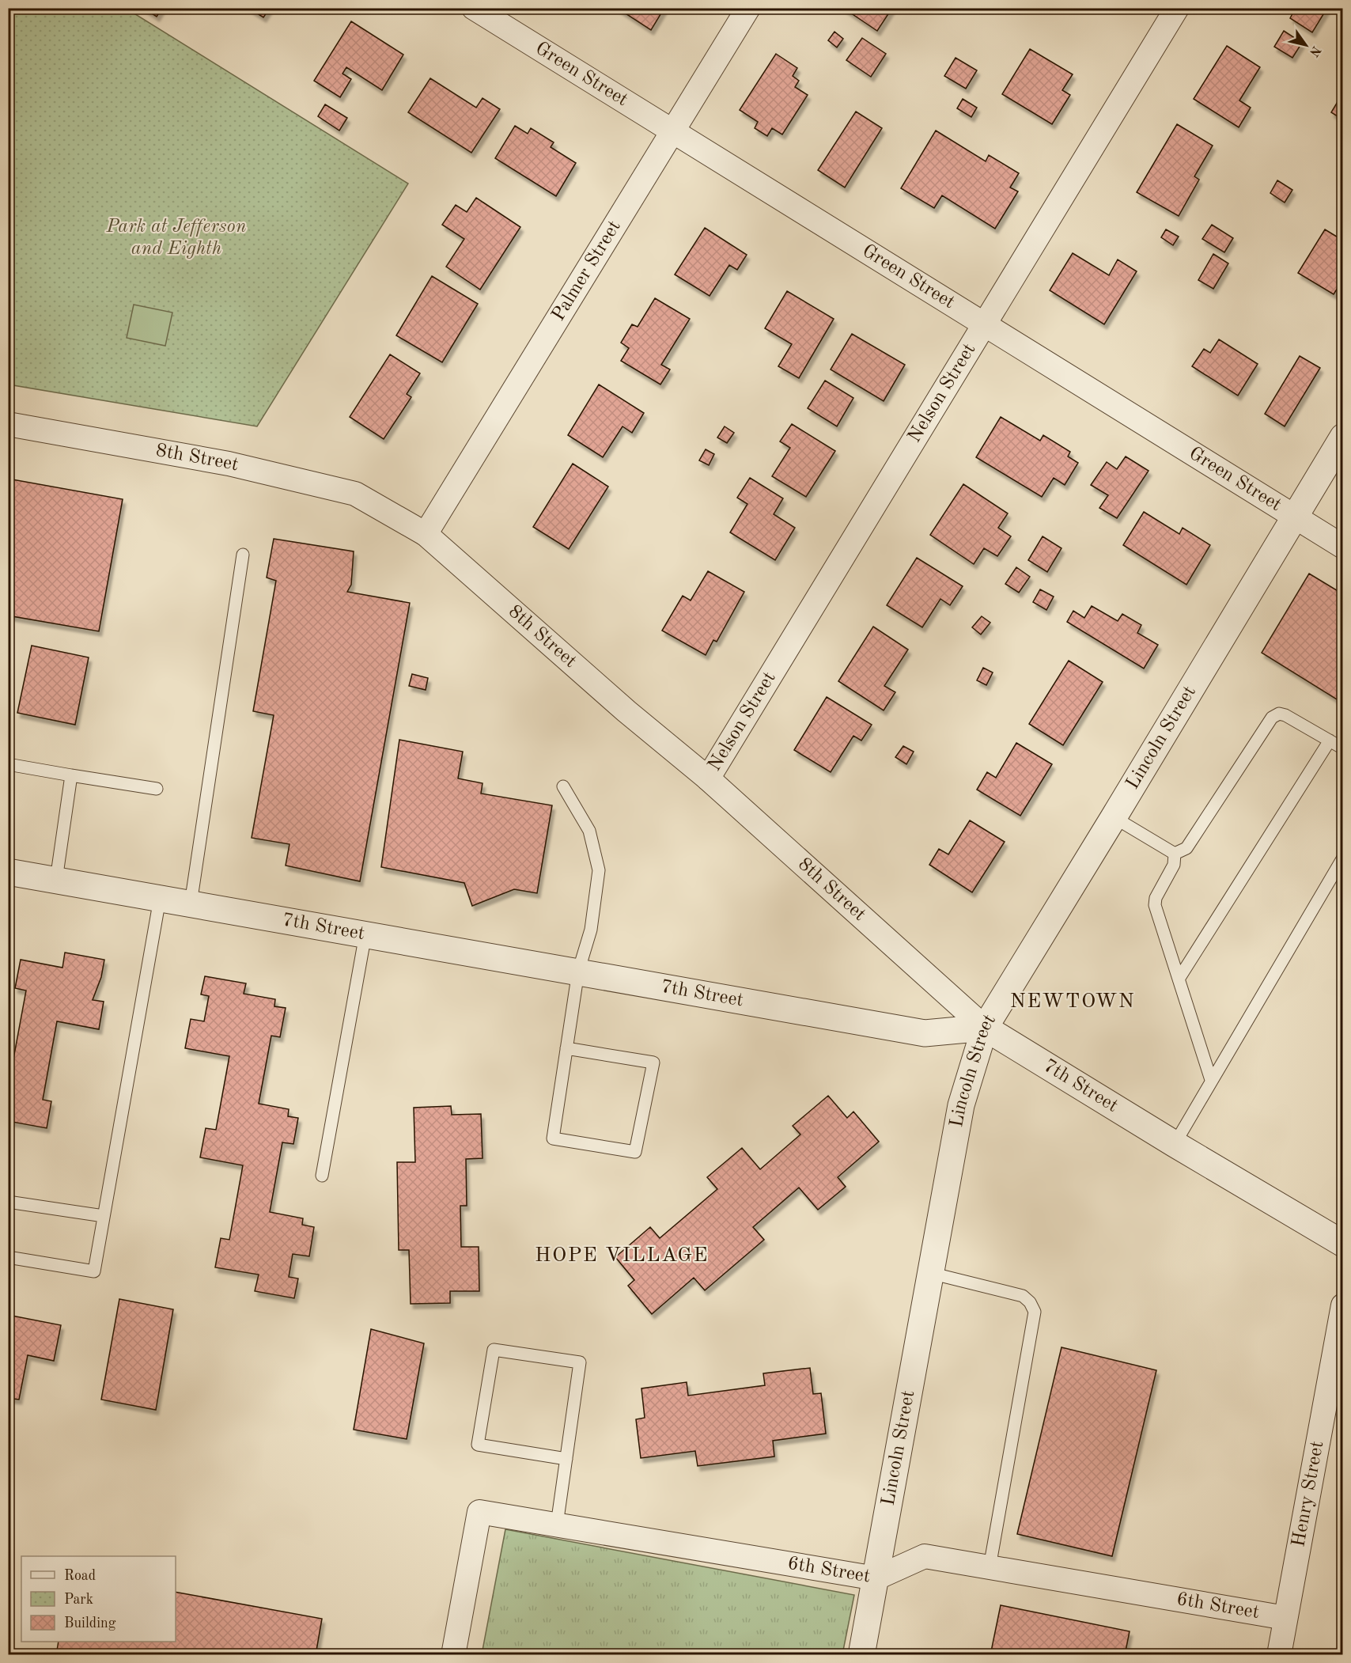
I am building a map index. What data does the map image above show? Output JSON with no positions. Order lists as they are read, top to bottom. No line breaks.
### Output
{"streets":{"street":["Green Street","Palmer Street","Nelson Street","8th Street","Lincoln Street","7th Street","Henry Street","6th Street"]},"crossings":[["Green Street","Palmer Street"],["Green Street","Nelson Street"],["Green Street","Lincoln Street"],["Palmer Street","8th Street"],["Nelson Street","8th Street"],["8th Street","Lincoln Street"],["8th Street","7th Street"],["Lincoln Street","7th Street"],["Lincoln Street","6th Street"],["Henry Street","6th Street"]],"districts":["NEWTOWN","HOPE VILLAGE"],"parks":["Park at Jefferson and Eighth"],"legend":["Road","Park","Building"],"north":"bottom right"}
